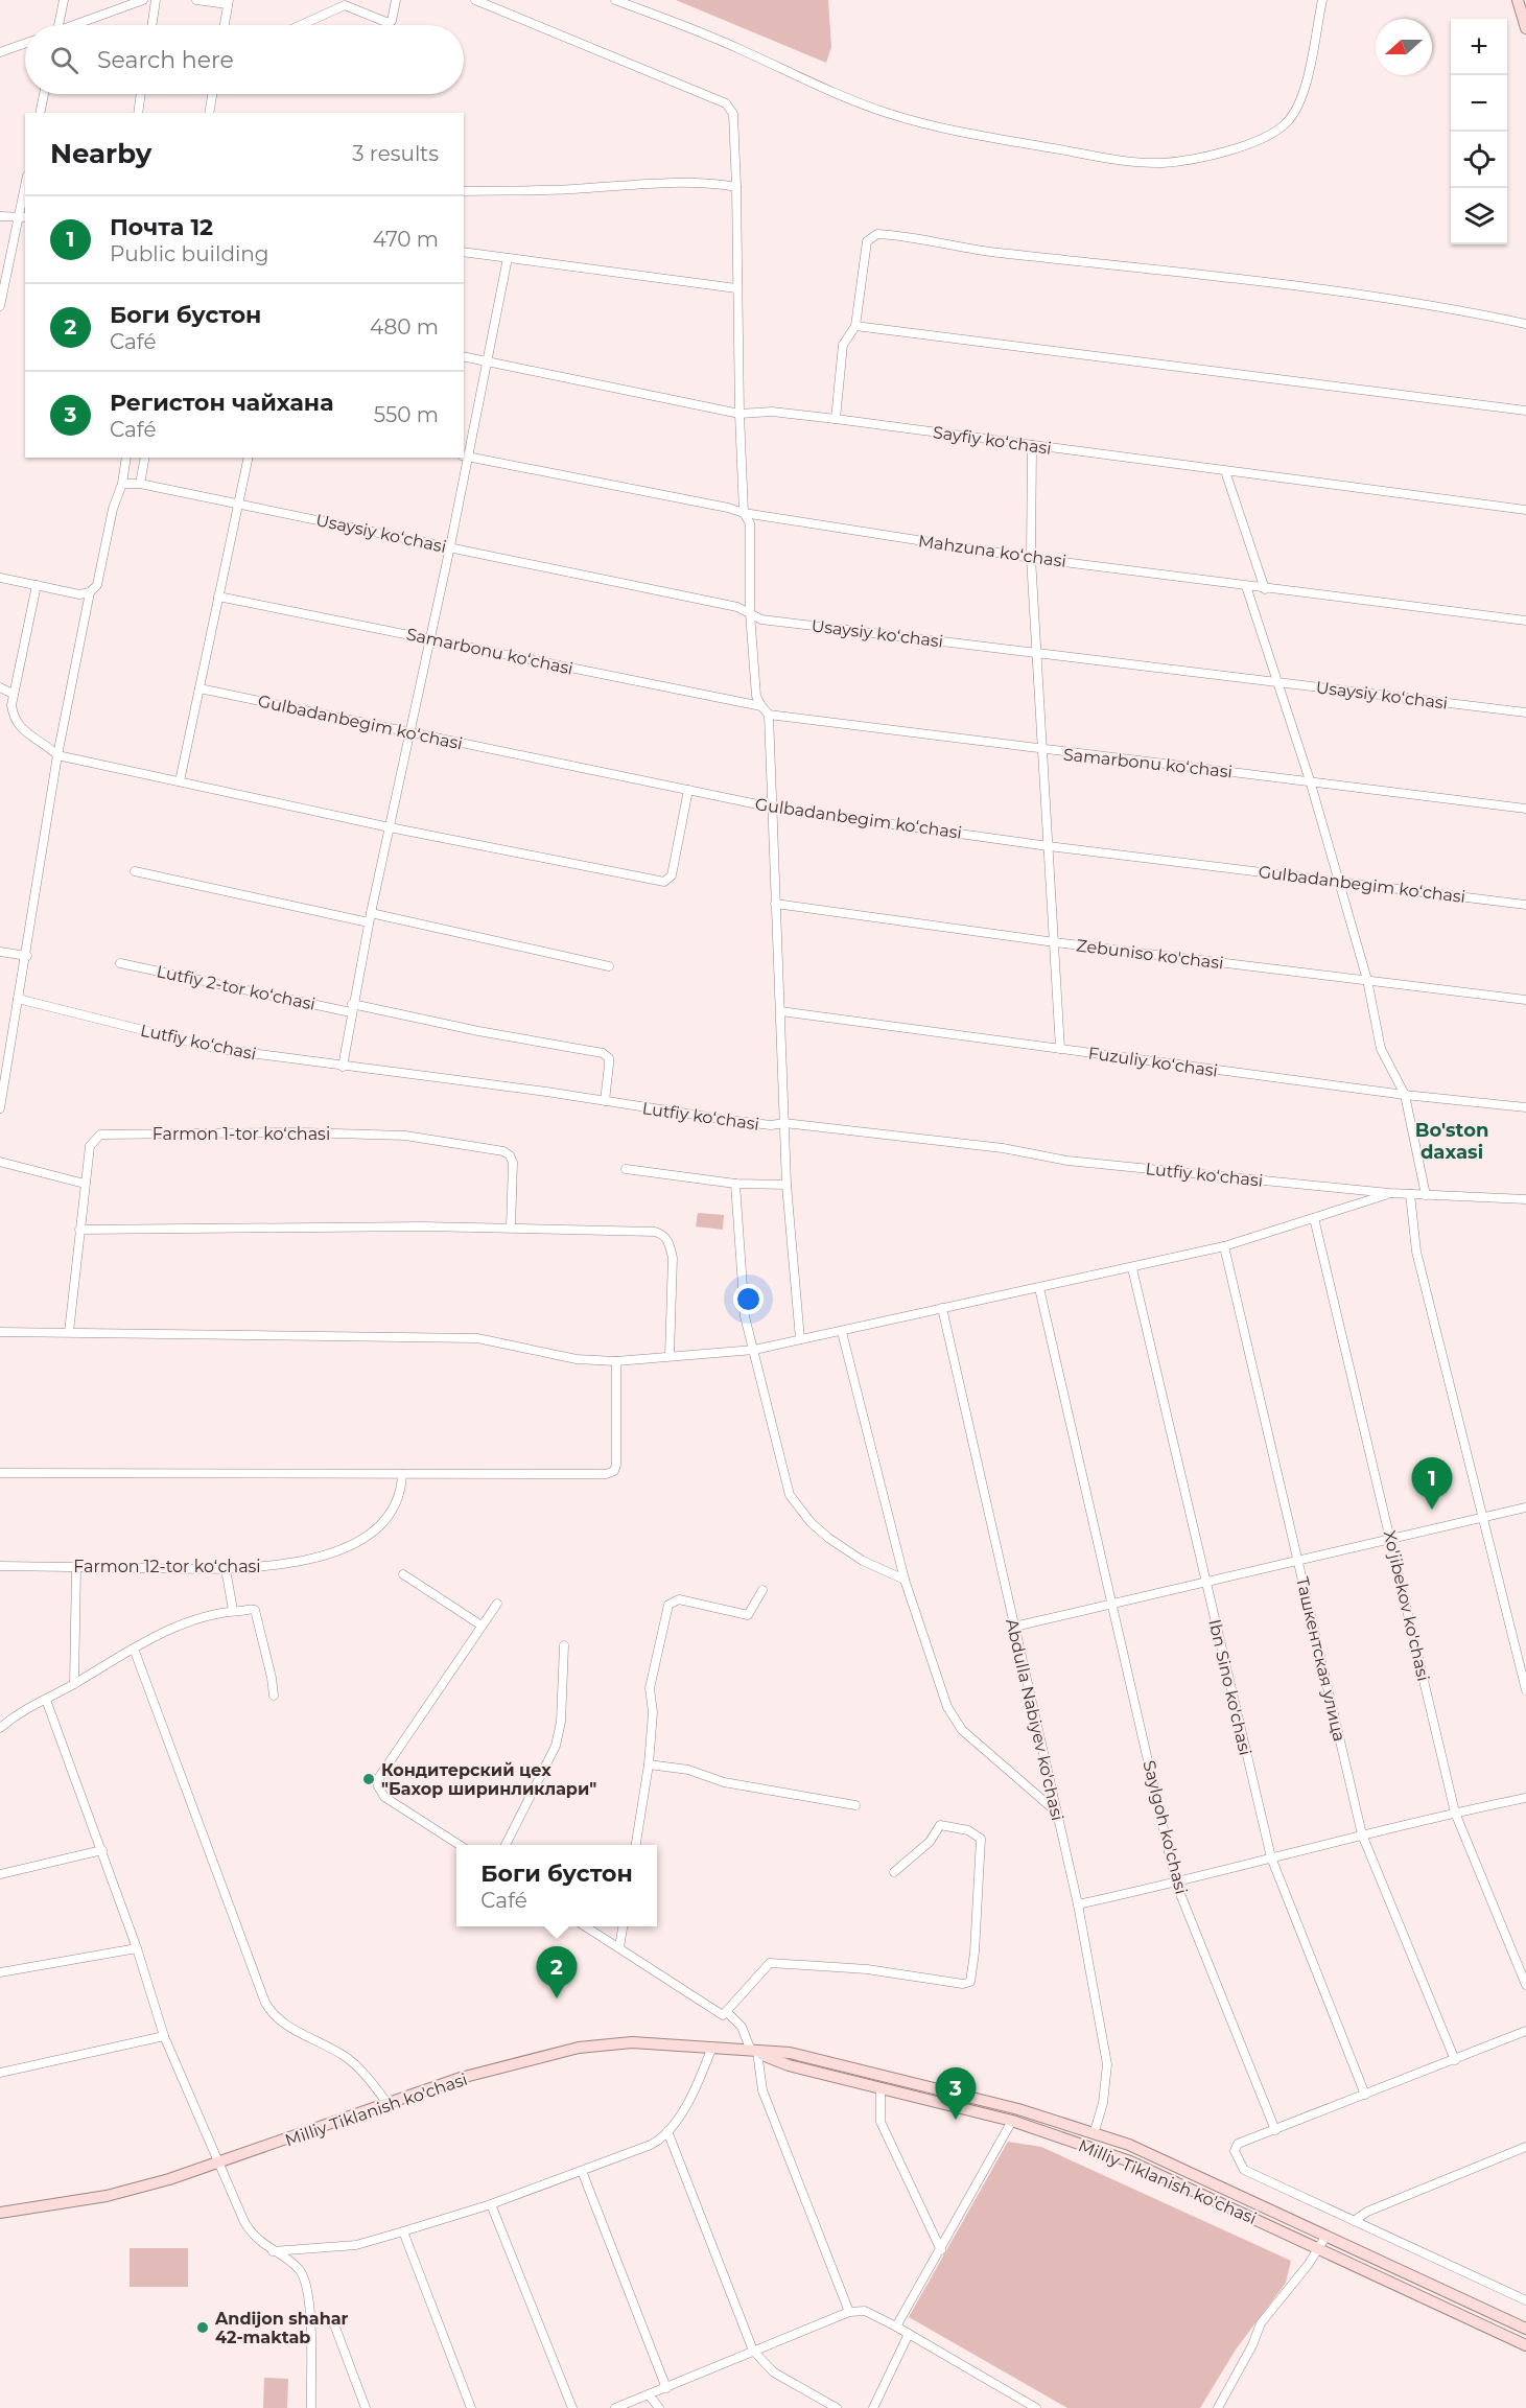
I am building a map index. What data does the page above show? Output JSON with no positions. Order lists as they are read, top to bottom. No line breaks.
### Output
{"streets":{"main road":["Milliy Tiklanish ko'chasi"],"street":["Sayfiy koʻchasi","Usaysiy koʻchasi","Mahzuna koʻchasi","Samarbonu koʻchasi","Gulbadanbegim koʻchasi","Zebuniso ko'chasi","Lutfiy 2-tor koʻchasi","Lutfiy koʻchasi","Fuzuliy koʻchasi","Farmon 1-tor koʻchasi","Farmon 12-tor koʻchasi","Xo'jibekov ko'chasi","Ташкентская улица","Ibn Sino ko'chasi","Abdulla Nabiyev ko'chasi","Saylgoh ko'chasi"]},"crossings":[["Lutfiy 2-tor koʻchasi","Lutfiy koʻchasi"],["Abdulla Nabiyev ko'chasi","Milliy Tiklanish ko'chasi"]],"districts":["Bo'ston daxasi"],"places":["Кондитерский цех \"Бахор ширинликлари\"","Andijon shahar 42-maktab"],"north":"left","page":{"map_buttons":["+","−"],"search":"Search here","heading":["Nearby","3 results"],"list":[{"mark":"1","name":"Почта 12","note":"Public building","value":"470 m"},{"mark":"2","name":"Боги бустон","note":"Café","value":"480 m"},{"mark":"3","name":"Регистон чайхана","note":"Café","value":"550 m"}],"pins":["1","2","3"],"popup":["Боги бустон","Café"]}}
